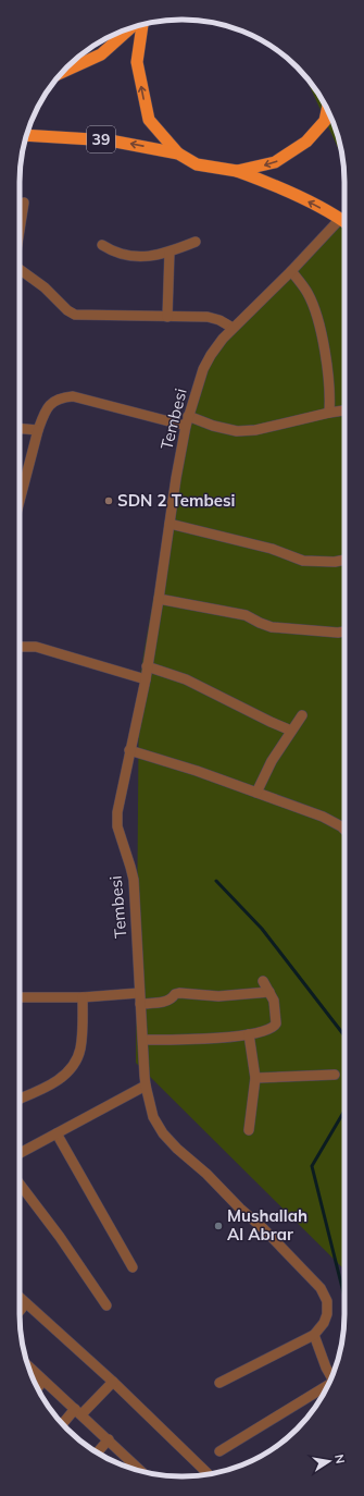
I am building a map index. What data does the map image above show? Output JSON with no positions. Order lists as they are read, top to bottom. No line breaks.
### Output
{"streets":{"highway":["39"],"street":["Tembesi"]},"crossings":[["39","Tembesi"]],"places":["SDN 2 Tembesi","Mushallah Al Abrar"],"north":"right"}
